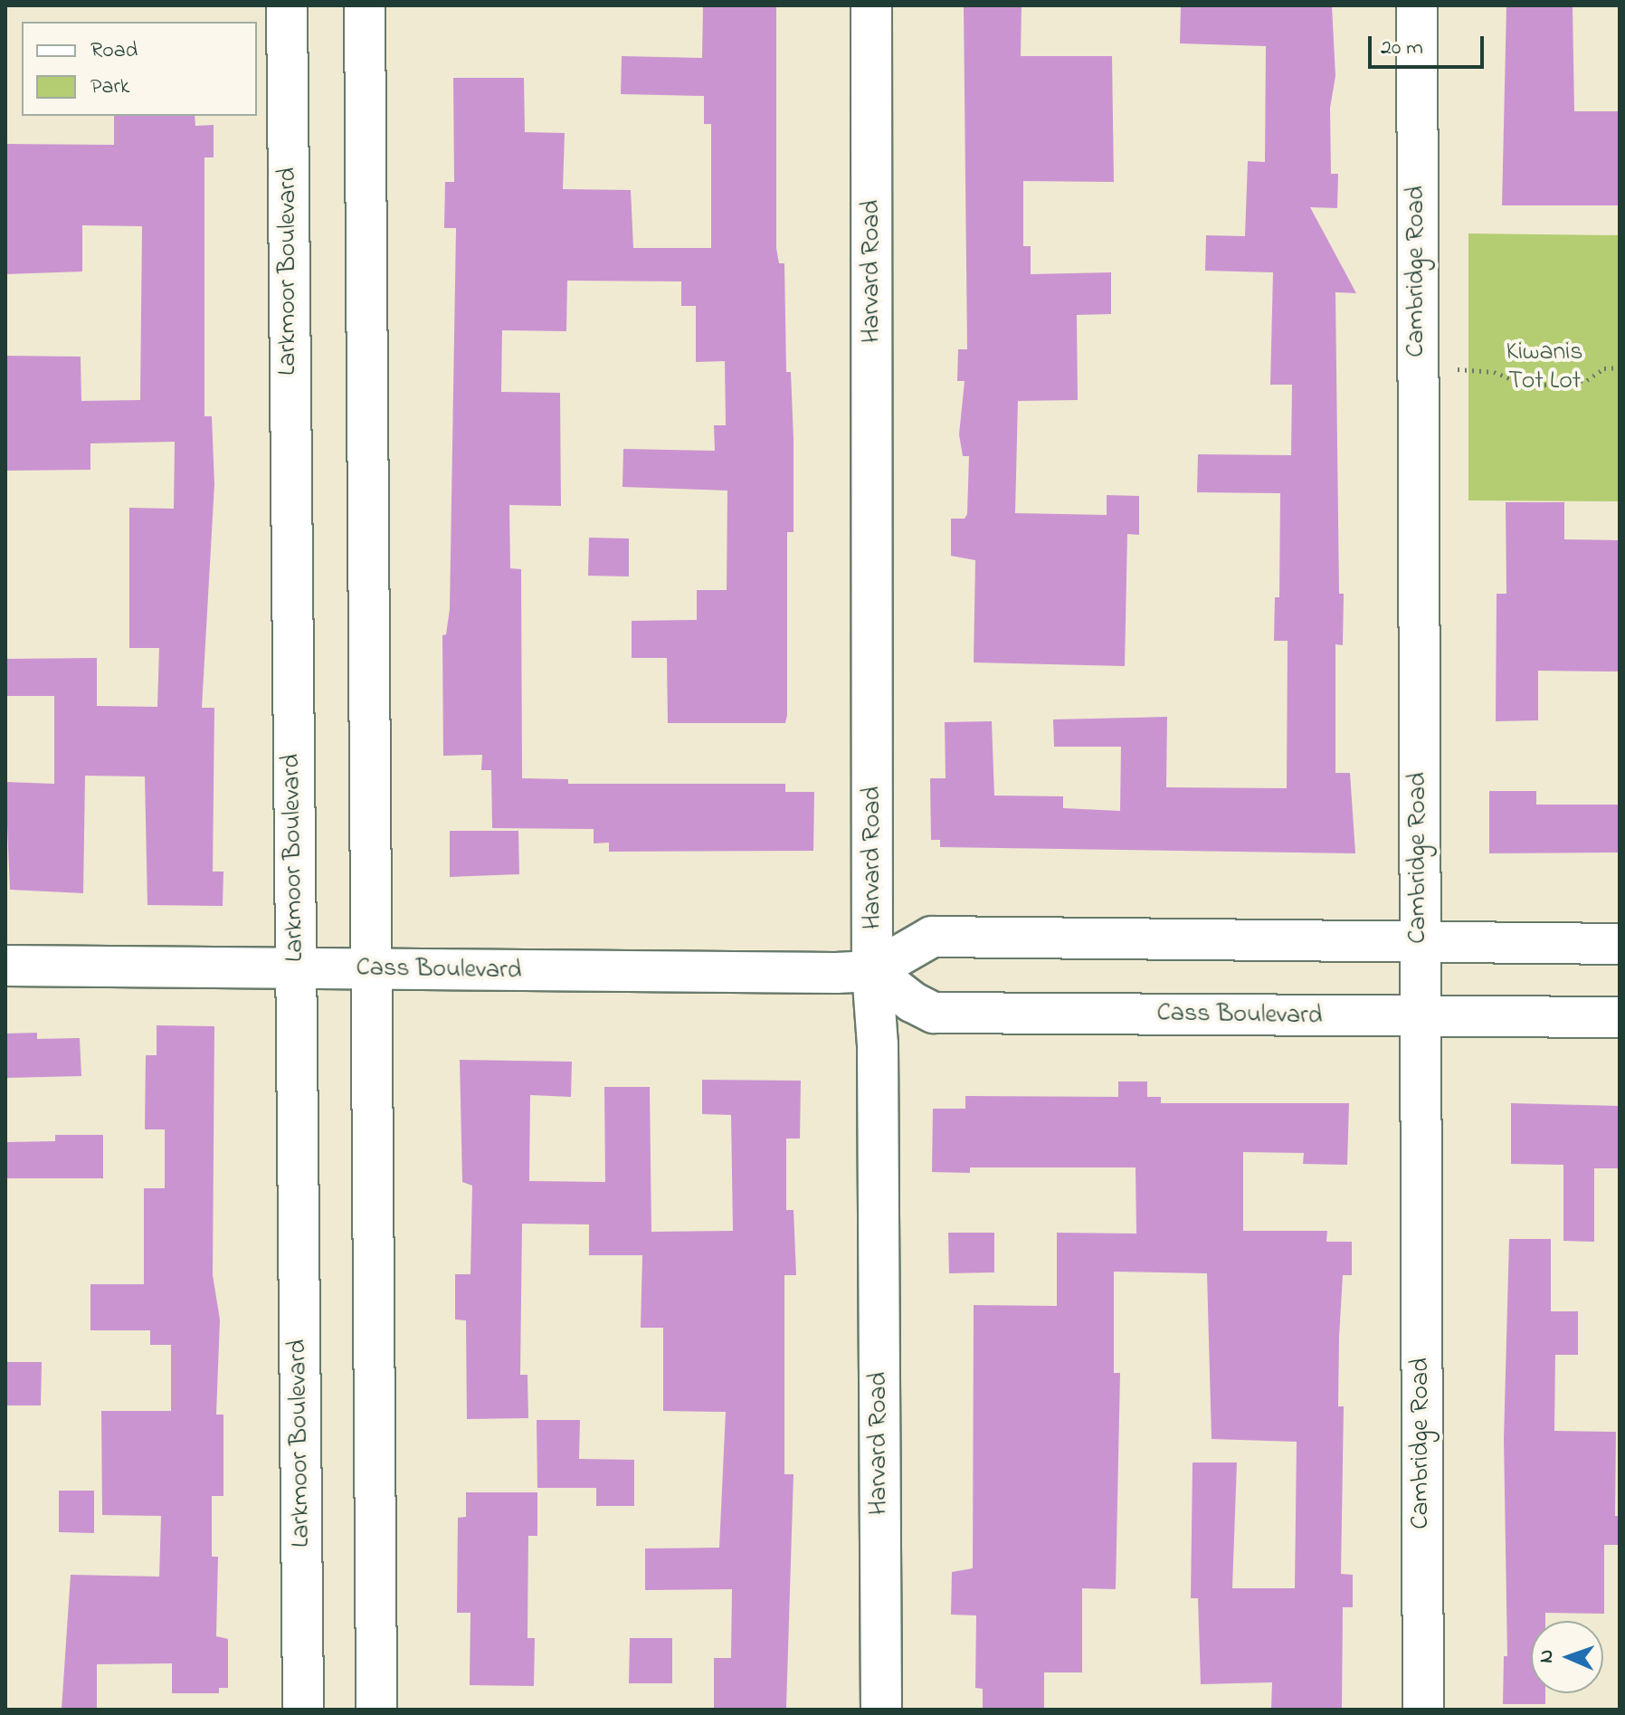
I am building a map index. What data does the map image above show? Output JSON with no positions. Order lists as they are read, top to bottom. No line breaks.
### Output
{"streets":{"street":["Larkmoor Boulevard","Harvard Road","Cambridge Road","Cass Boulevard"]},"crossings":[["Larkmoor Boulevard","Cass Boulevard"],["Harvard Road","Cass Boulevard"],["Cambridge Road","Cass Boulevard"]],"parks":["Kiwanis Tot Lot"],"legend":["Road","Park"],"scale_bar":"20 m","north":"left"}
